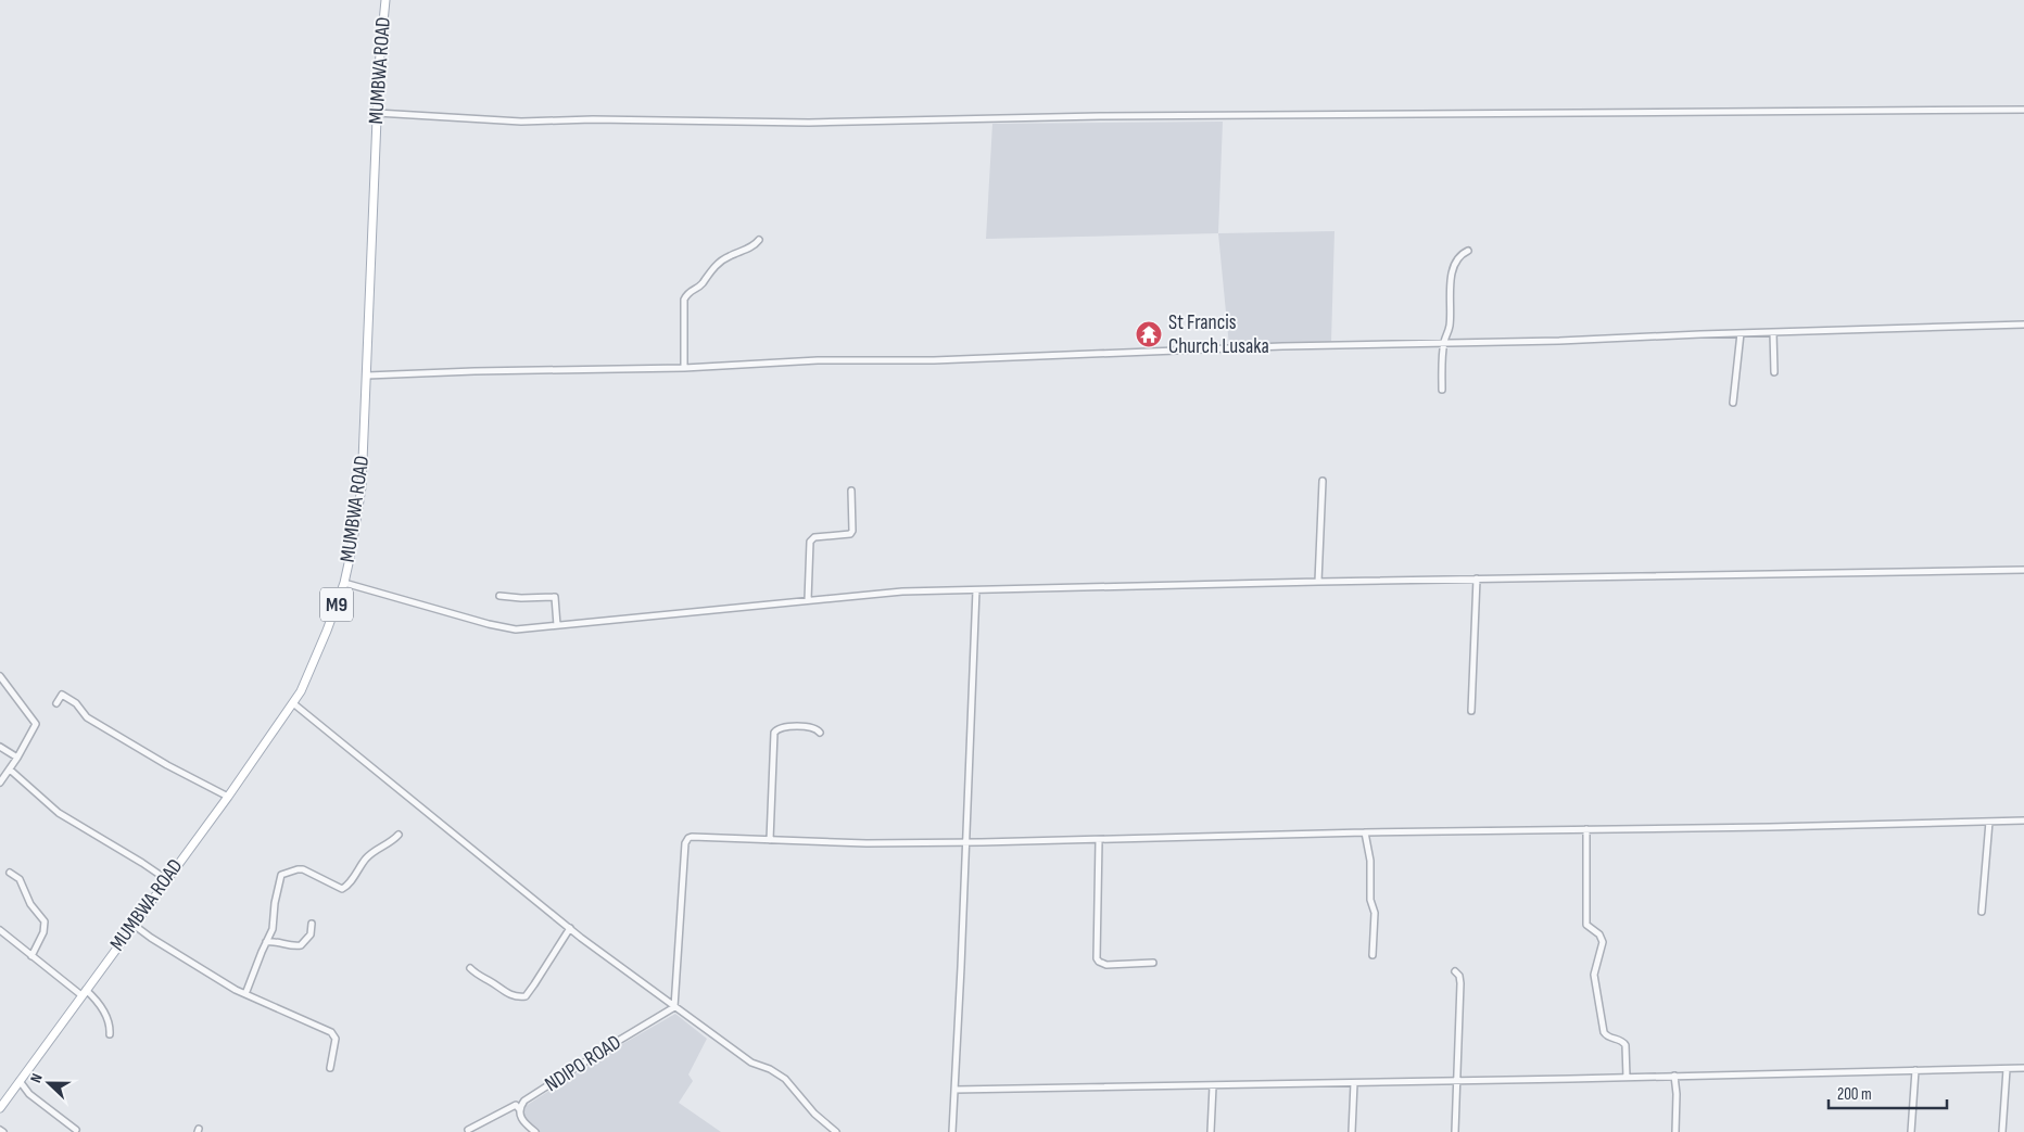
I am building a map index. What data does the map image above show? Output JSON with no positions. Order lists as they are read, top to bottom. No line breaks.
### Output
{"streets":{"main road":["MUMBWA ROAD","M9"],"street":["NDIPO ROAD"]},"places":{"temple":["St Francis Church Lusaka"]},"scale_bar":"200 m","north":"left"}
